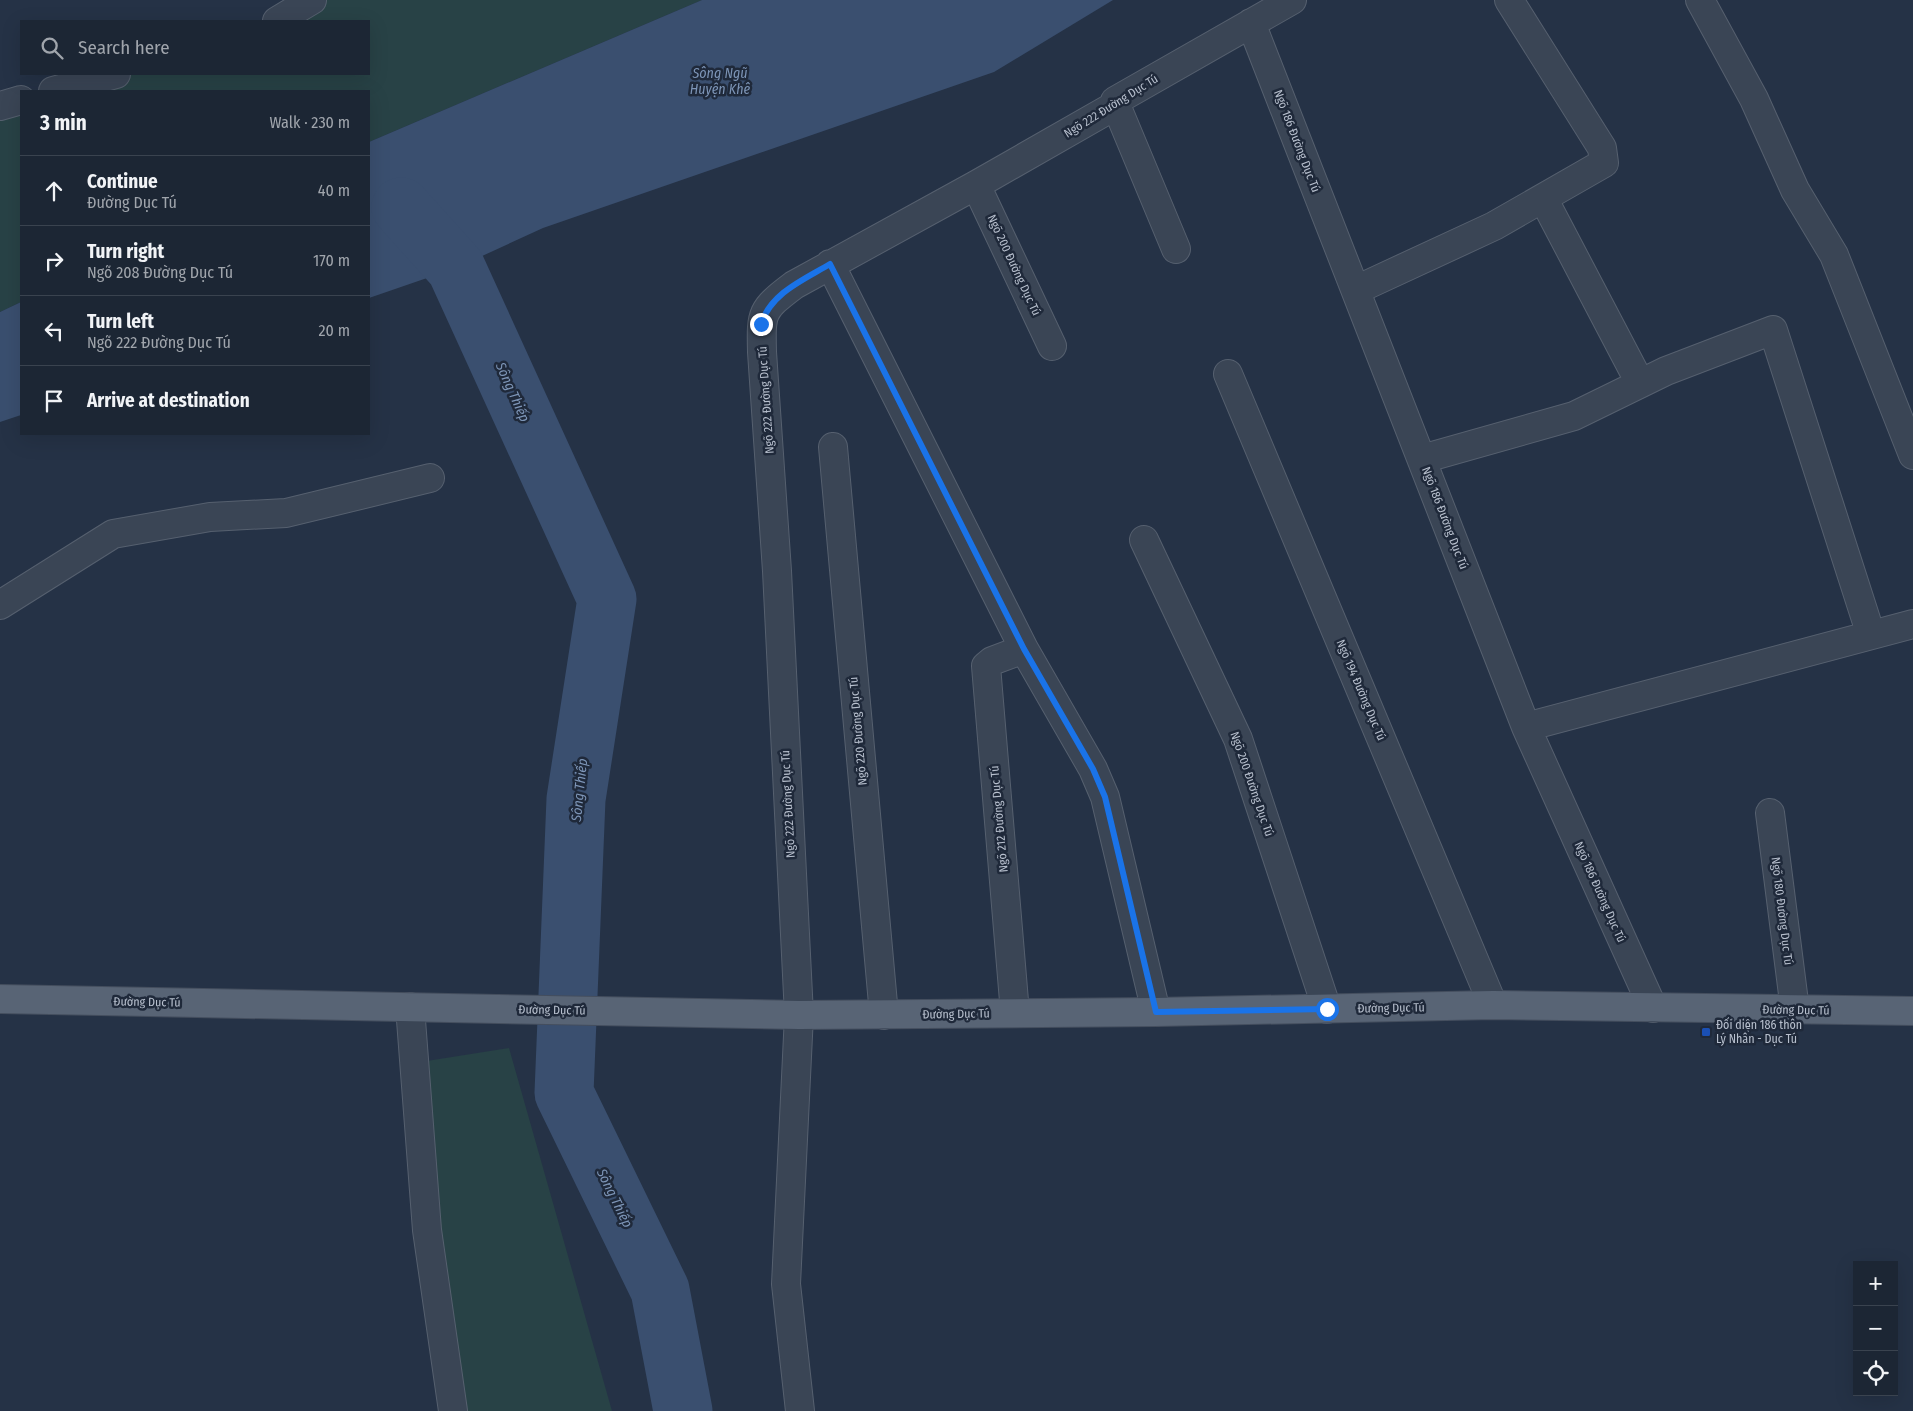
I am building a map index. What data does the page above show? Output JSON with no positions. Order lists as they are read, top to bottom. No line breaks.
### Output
{"streets":{"main road":["Đường Dục Tú"],"street":["Ngõ 222 Đường Dục Tú","Ngõ 186 Đường Dục Tú","Ngõ 200 Đường Dục Tú","Ngõ 194 Đường Dục Tú","Ngõ 220 Đường Dục Tú","Ngõ 212 Đường Dục Tú","Ngõ 180 Đường Dục Tú"]},"crossings":[["Ngõ 222 Đường Dục Tú","Ngõ 186 Đường Dục Tú"],["Ngõ 222 Đường Dục Tú","Ngõ 200 Đường Dục Tú"],["Ngõ 222 Đường Dục Tú","Đường Dục Tú"],["Ngõ 186 Đường Dục Tú","Đường Dục Tú"],["Ngõ 200 Đường Dục Tú","Đường Dục Tú"],["Ngõ 194 Đường Dục Tú","Đường Dục Tú"],["Ngõ 220 Đường Dục Tú","Đường Dục Tú"],["Ngõ 212 Đường Dục Tú","Đường Dục Tú"],["Ngõ 180 Đường Dục Tú","Đường Dục Tú"]],"water":["Sông Ngũ Huyện Khê","Sông Thiếp"],"places":{"transit":["Đối diện 186 thôn Lý Nhân - Dục Tú"]},"page":{"search":"Search here","heading":["3 min","Walk · 230 m"],"list":[["Continue","Đường Dục Tú","40 m"],["Turn right","Ngõ 208 Đường Dục Tú","170 m"],["Turn left","Ngõ 222 Đường Dục Tú","20 m"],"Arrive at destination"],"map_buttons":["+","−"]}}
